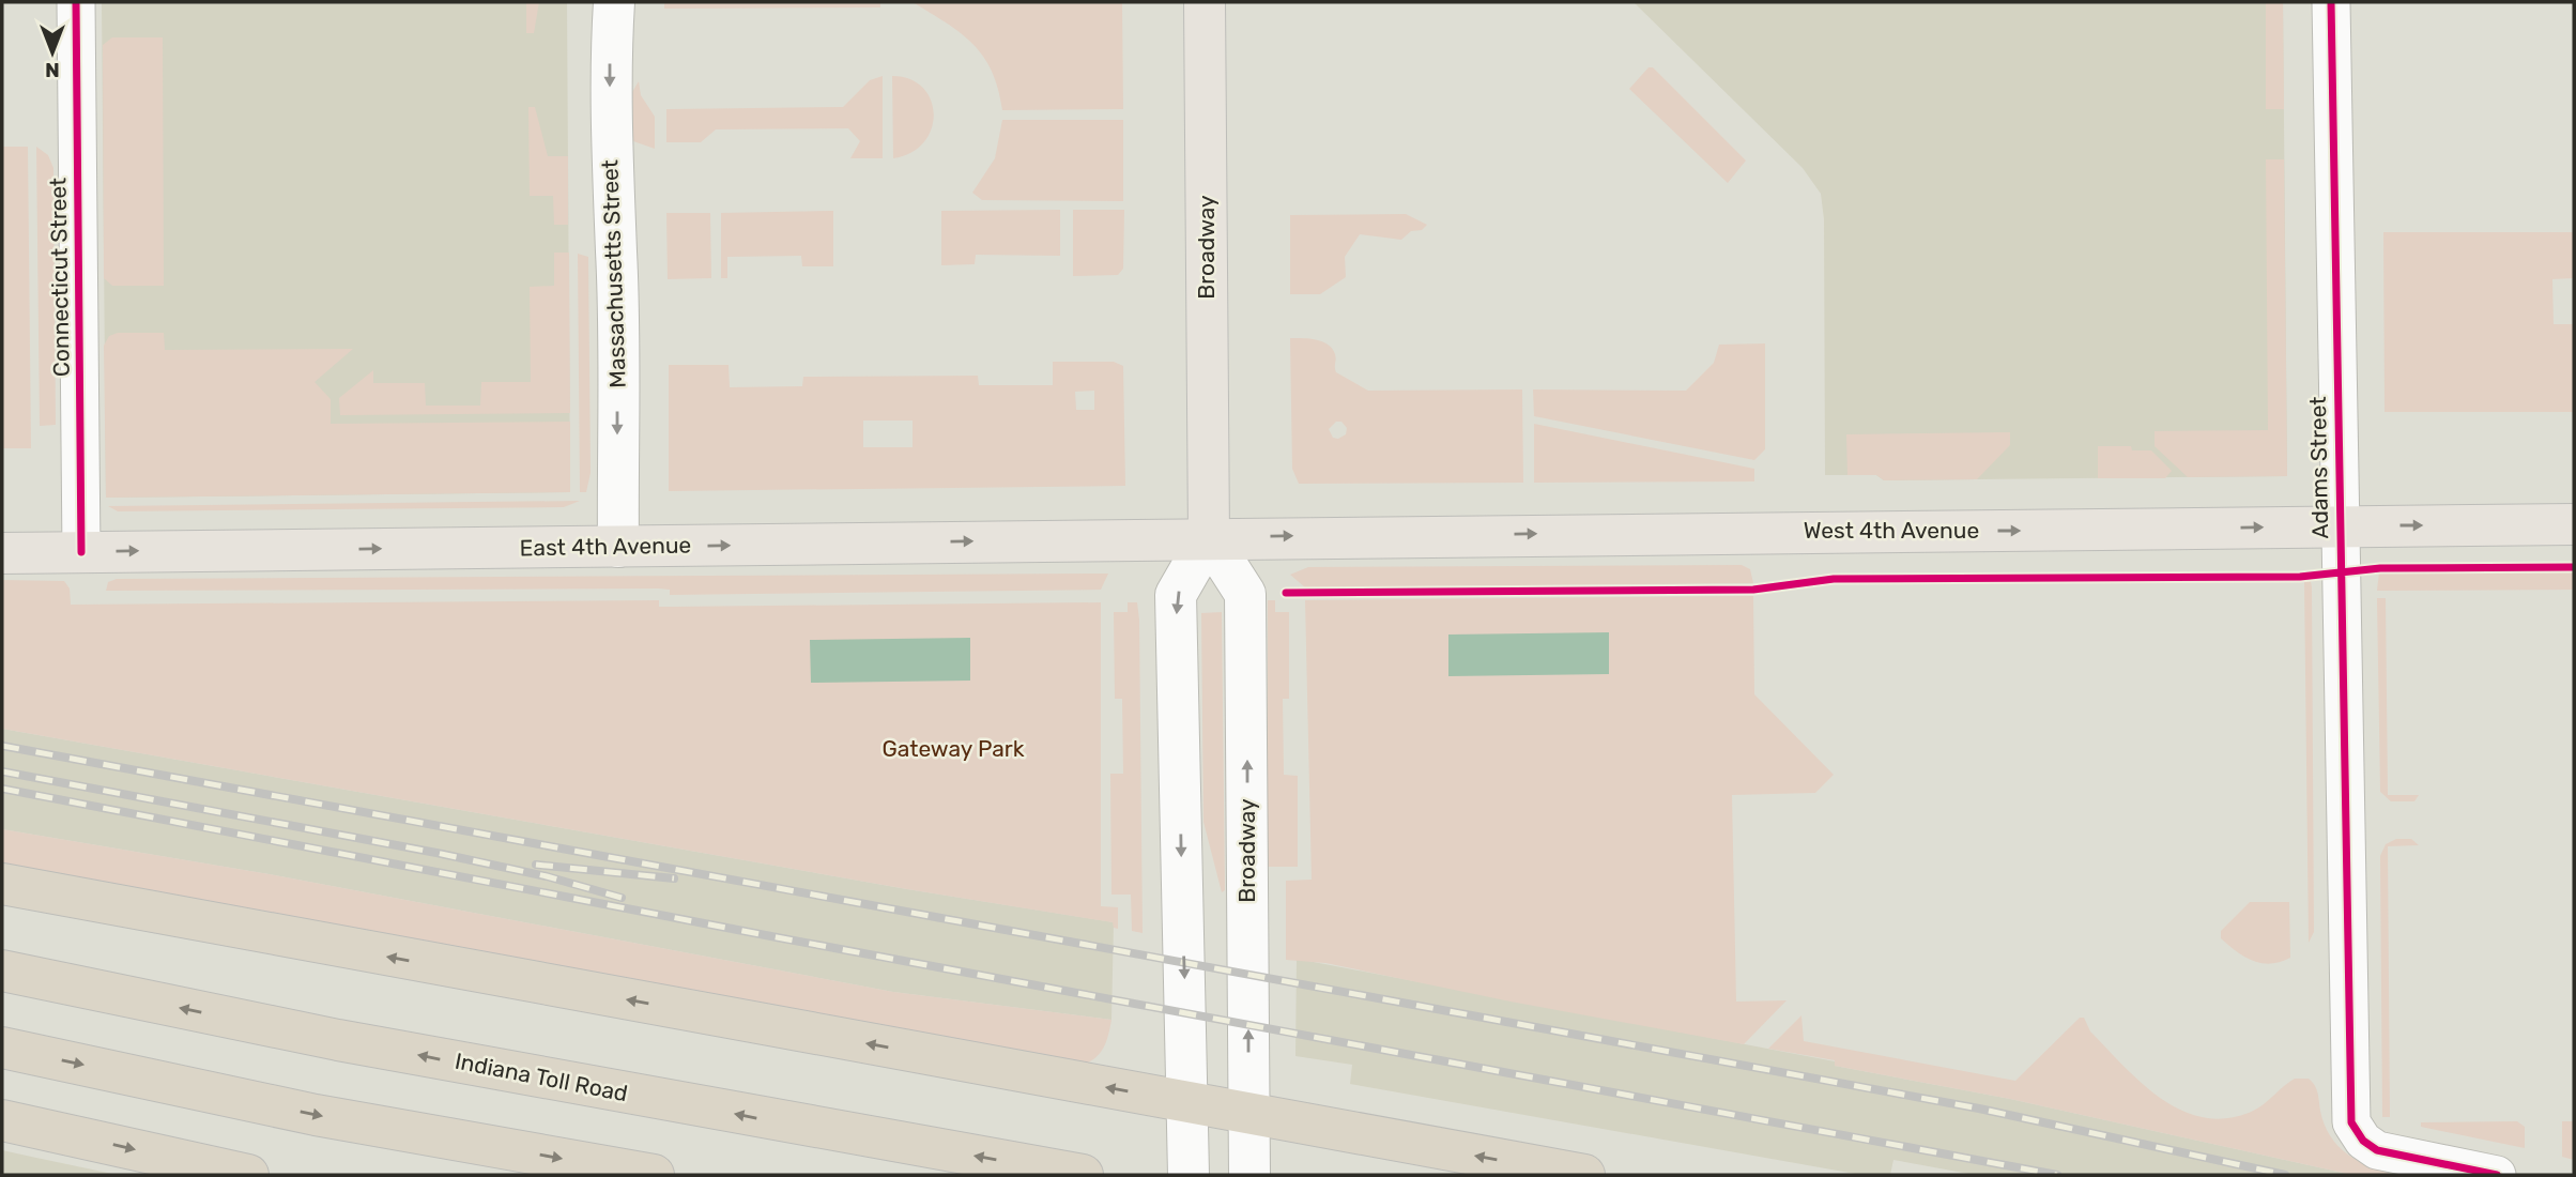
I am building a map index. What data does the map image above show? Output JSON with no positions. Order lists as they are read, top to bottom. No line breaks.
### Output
{"streets":{"highway":["Indiana Toll Road"],"main road":["Broadway","Massachusetts Street","West 4th Avenue","East 4th Avenue"],"street":["Connecticut Street","Adams Street"]},"crossings":[["Broadway","West 4th Avenue"],["Broadway","East 4th Avenue"],["Massachusetts Street","East 4th Avenue"],["Connecticut Street","East 4th Avenue"],["Adams Street","West 4th Avenue"],["West 4th Avenue","East 4th Avenue"]],"one_way":["Massachusetts Street","West 4th Avenue","East 4th Avenue"],"parks":["Gateway Park"],"north":"bottom"}
